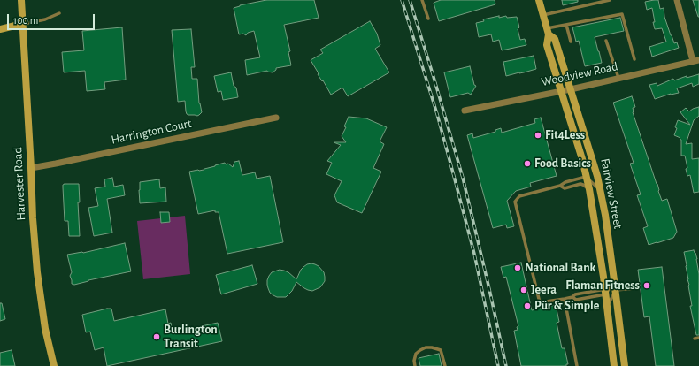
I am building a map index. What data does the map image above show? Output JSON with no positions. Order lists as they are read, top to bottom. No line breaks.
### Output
{"streets":{"main road":["Harvester Road","Fairview Street"],"street":["Woodview Road","Harrington Court"]},"crossings":[["Woodview Road","Fairview Street"],["Harrington Court","Harvester Road"]],"places":["Fit4Less","Food Basics","National Bank","Flaman Fitness","Jeera","Pür & Simple","Burlington Transit"],"scale_bar":"100 m"}
